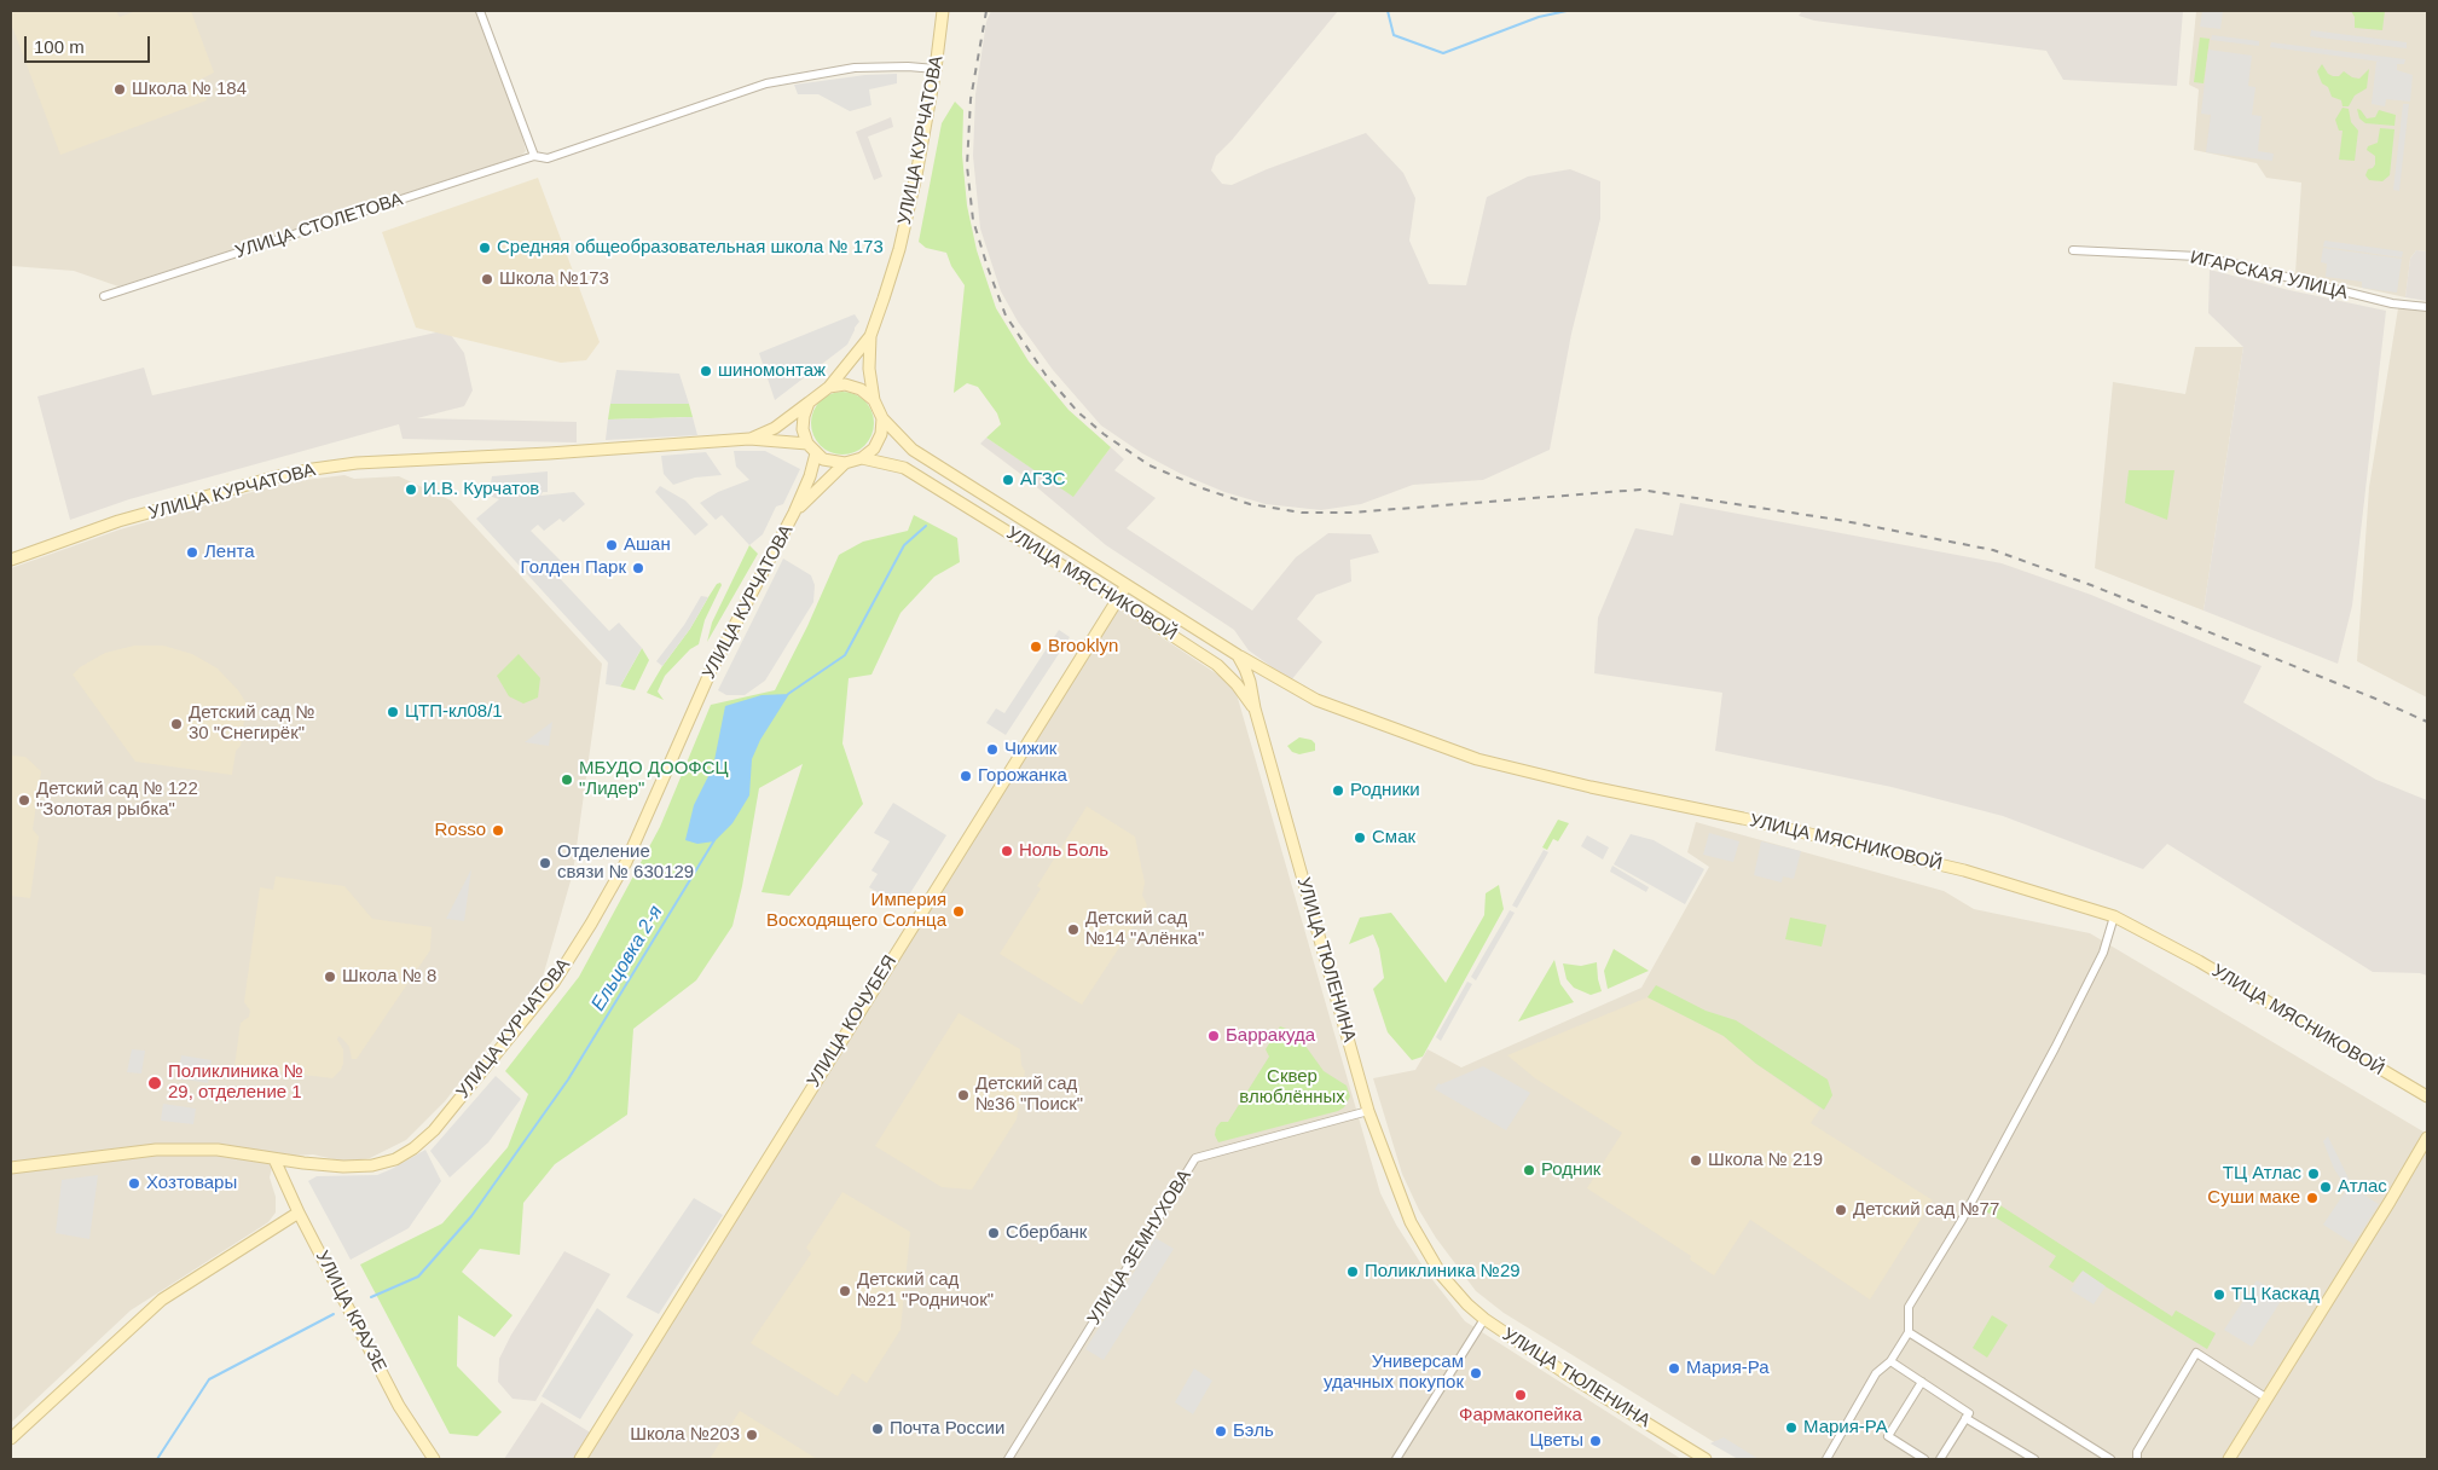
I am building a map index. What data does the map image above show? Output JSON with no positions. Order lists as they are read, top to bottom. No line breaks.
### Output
{"streets":{"street":["УЛИЦА КУРЧАТОВА","УЛИЦА СТОЛЕТОВА","ИГАРСКАЯ УЛИЦА","УЛИЦА МЯСНИКОВОЙ","УЛИЦА ТЮЛЕНИНА","УЛИЦА КОЧУБЕЯ","УЛИЦА ЗЕМНУХОВА","УЛИЦА КРАУЗЕ"]},"crossings":[["УЛИЦА КУРЧАТОВА","УЛИЦА СТОЛЕТОВА"],["УЛИЦА КУРЧАТОВА","УЛИЦА МЯСНИКОВОЙ"],["УЛИЦА КУРЧАТОВА","УЛИЦА КРАУЗЕ"],["УЛИЦА МЯСНИКОВОЙ","УЛИЦА ТЮЛЕНИНА"],["УЛИЦА МЯСНИКОВОЙ","УЛИЦА КОЧУБЕЯ"],["УЛИЦА ТЮЛЕНИНА","УЛИЦА ЗЕМНУХОВА"]],"water":["Ельцовка 2-я"],"parks":["Сквер влюблённых"],"places":["Школа № 184","Средняя общеобразовательная школа № 173","Школа №173","шиномонтаж","АГЗС","И.В. Курчатов","Ашан","Лента","Голден Парк","Brooklyn","ЦТП-кл08/1","Детский сад № 30 \"Снегирёк\"","Чижик","Горожанка","МБУДО ДООФСЦ \"Лидер\"","Родники","Детский сад № 122 \"Золотая рыбка\"","Rosso","Смак","Ноль Боль","Отделение связи № 630129","Империя Восходящего Солнца","Детский сад №14 \"Алёнка\"","Школа № 8","Барракуда","Поликлиника № 29, отделение 1","Детский сад №36 \"Поиск\"","Школа № 219","Родник","ТЦ Атлас","Хозтовары","Атлас","Суши маке","Детский сад №77","Сбербанк","Поликлиника №29","Детский сад №21 \"Родничок\"","ТЦ Каскад","Мария-Ра","Универсам удачных покупок","Фармакопейка","Мария-РА","Почта России","Бэль","Школа №203","Цветы"],"scale_bar":"100 m"}
